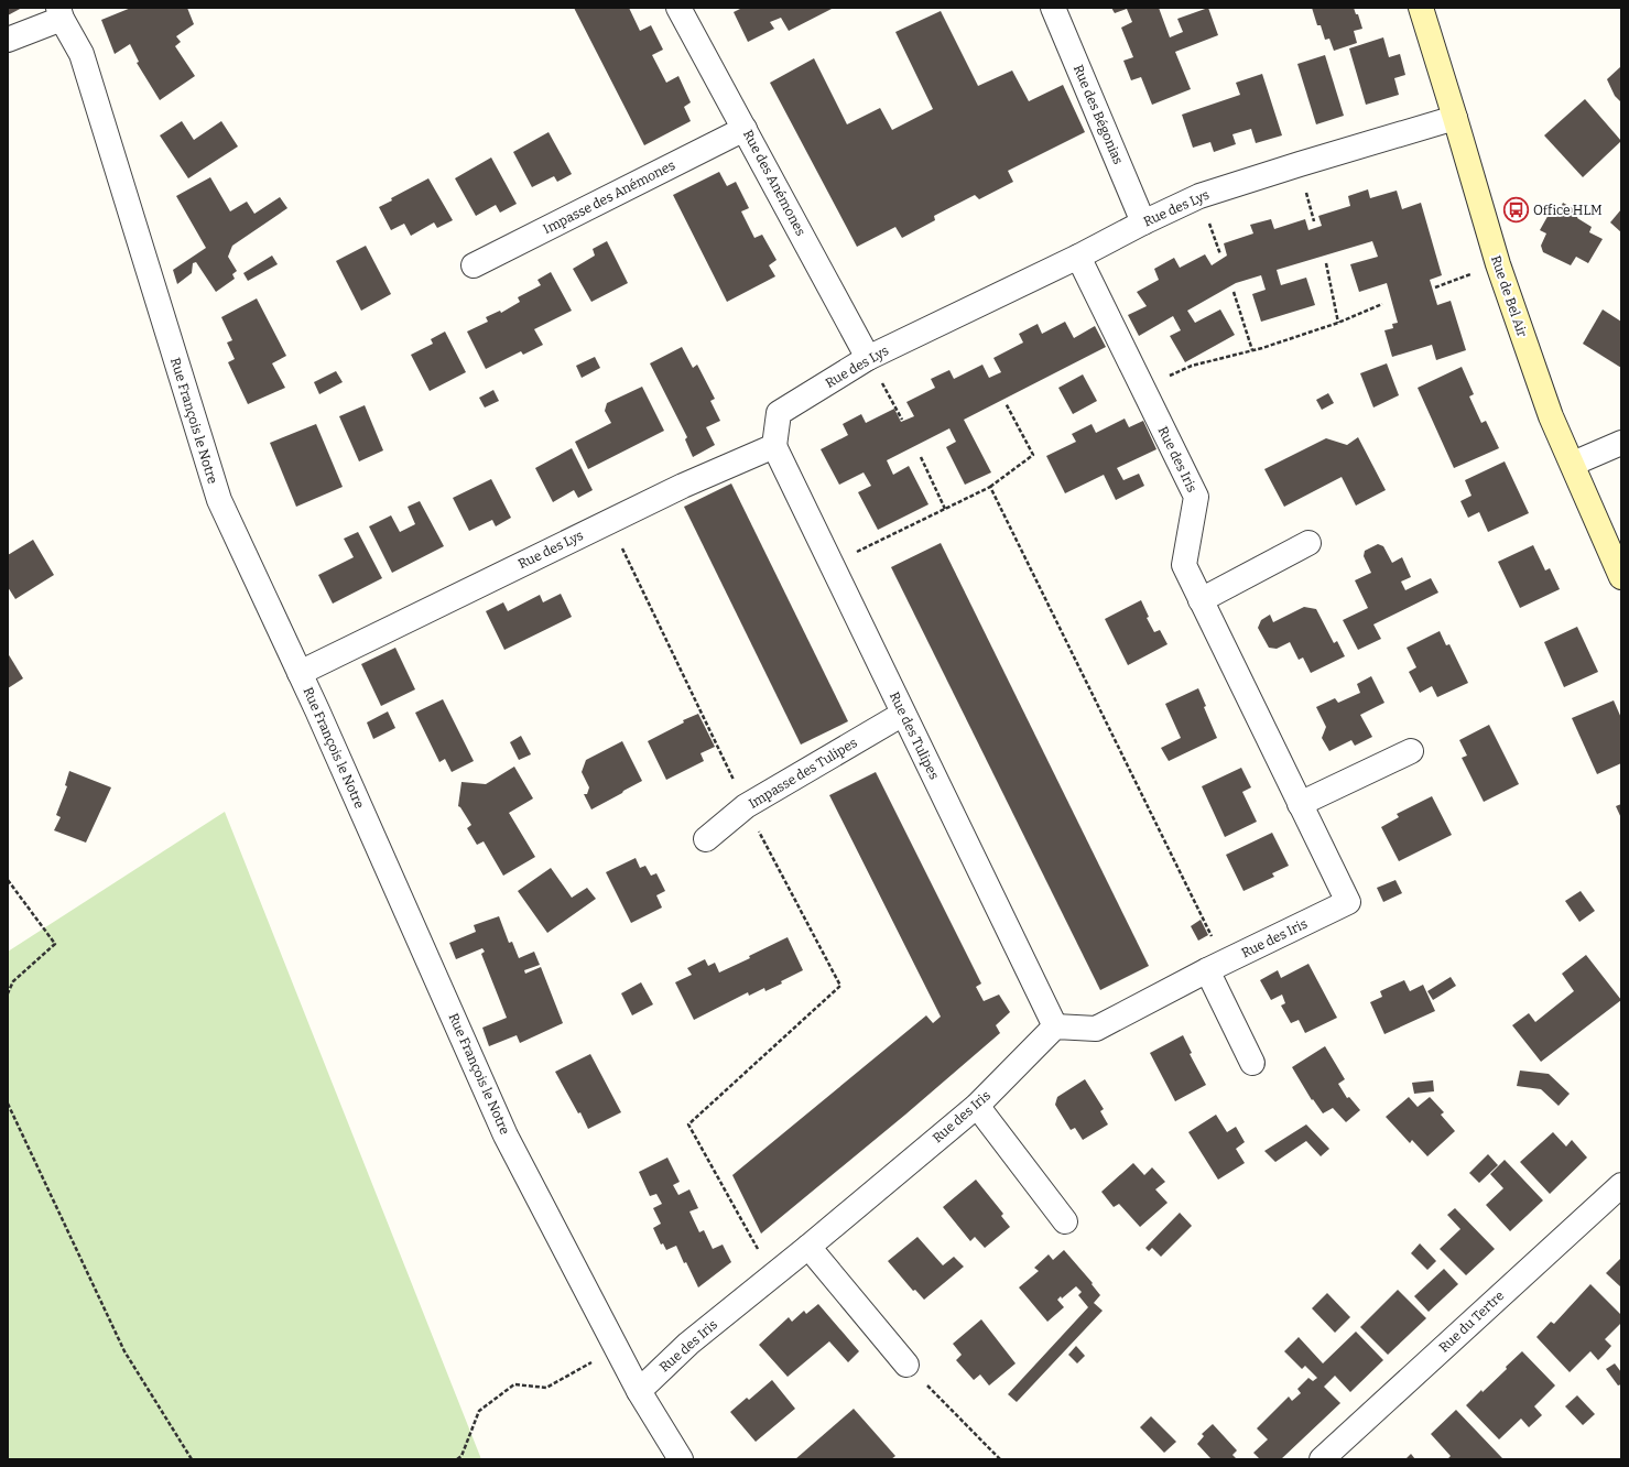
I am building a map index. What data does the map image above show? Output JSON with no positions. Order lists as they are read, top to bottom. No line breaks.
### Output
{"streets":{"main road":["Rue de Bel Air"],"street":["Rue des Bégonias","Rue des Anémones","Impasse des Anémones","Rue des Lys","Rue François le Notre","Rue des Iris","Rue des Tulipes","Impasse des Tulipes","Rue du Tertre"]},"crossings":[["Rue des Bégonias","Rue des Lys"],["Rue des Anémones","Impasse des Anémones"],["Rue des Anémones","Rue des Lys"],["Rue des Lys","Rue de Bel Air"],["Rue des Lys","Rue François le Notre"],["Rue des Lys","Rue des Iris"],["Rue des Lys","Rue des Tulipes"],["Rue François le Notre","Rue des Iris"],["Rue des Iris","Rue des Tulipes"],["Rue des Tulipes","Impasse des Tulipes"]],"places":{"bus stop":["Office HLM"]}}
